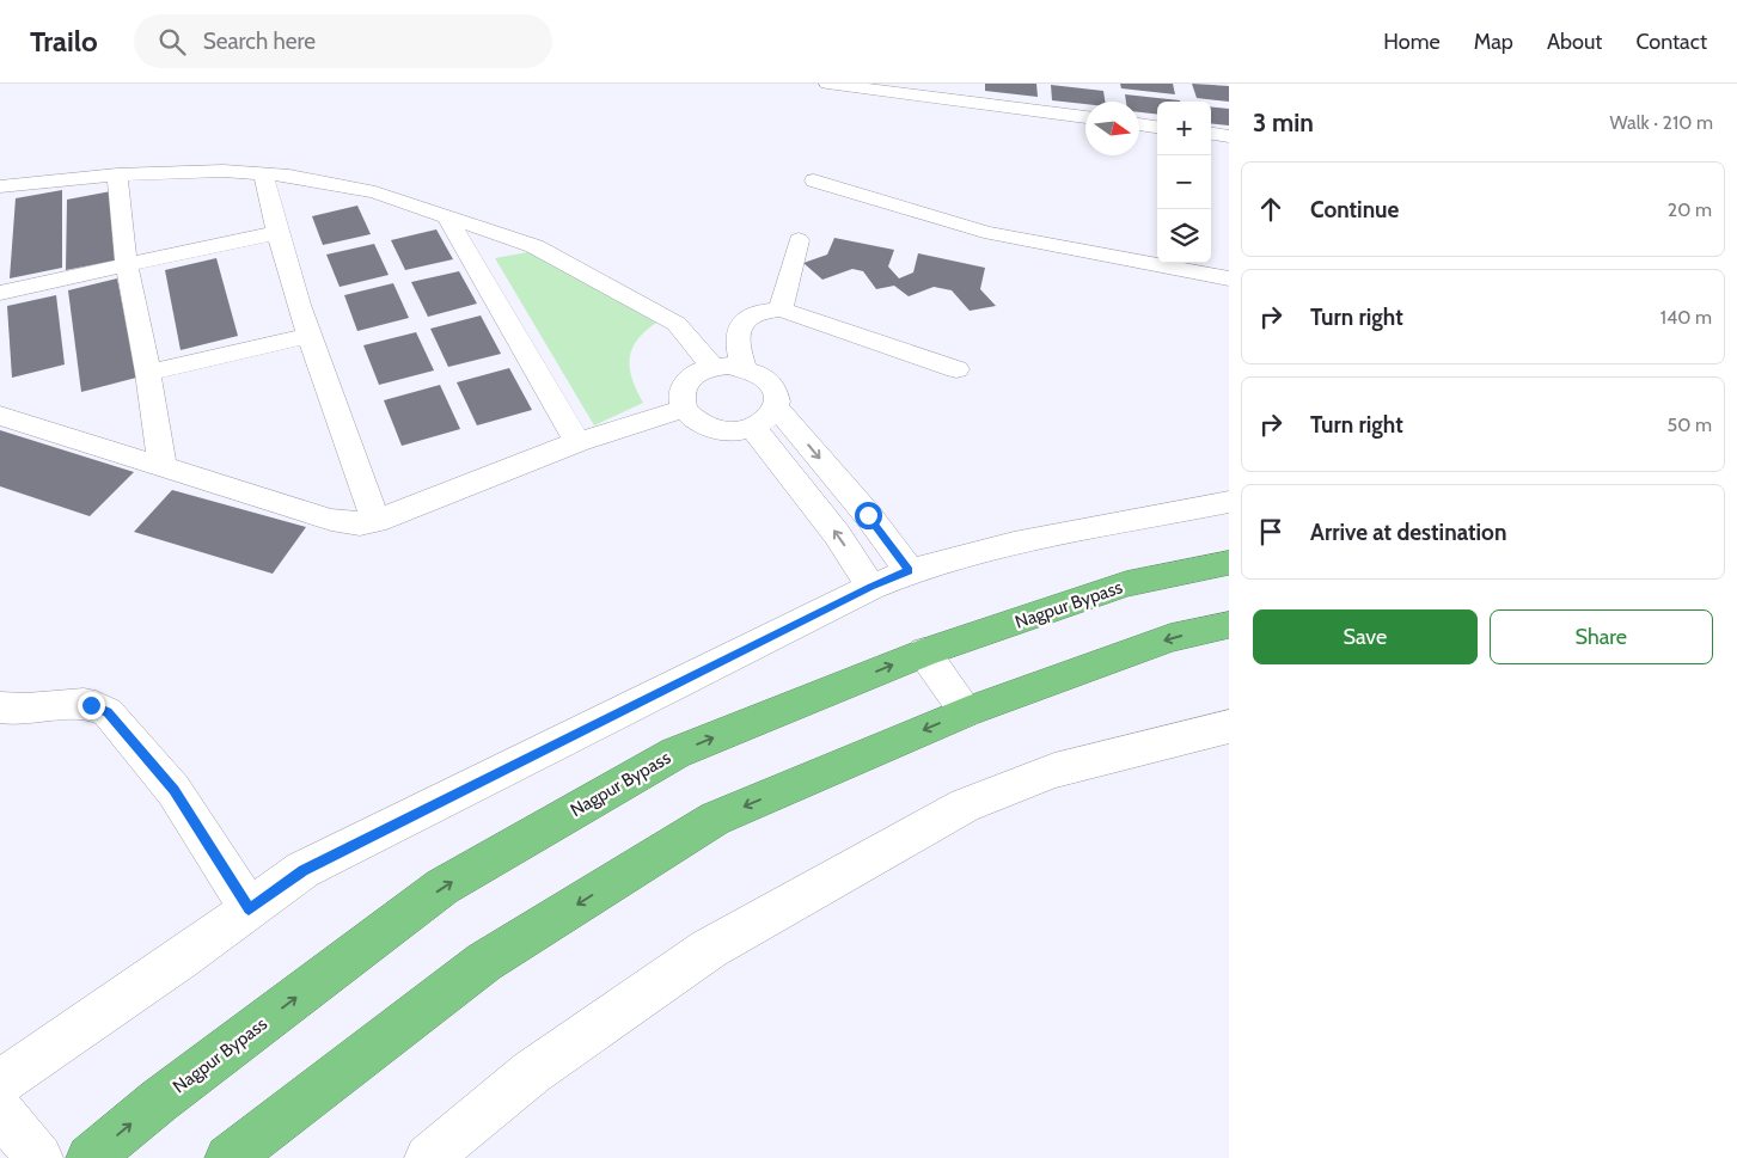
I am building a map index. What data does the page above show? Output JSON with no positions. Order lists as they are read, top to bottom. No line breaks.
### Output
{"streets":{"highway":["Nagpur Bypass"]},"north":"right","page":{"header":"Trailo","search":"Search here","nav":["Home","Map","About","Contact"],"heading":["3 min","Walk · 210 m"],"map_buttons":["+","−"],"list":[["Continue","20 m"],["Turn right","140 m"],["Turn right","50 m"],"Arrive at destination"],"buttons":["Save","Share"]}}
